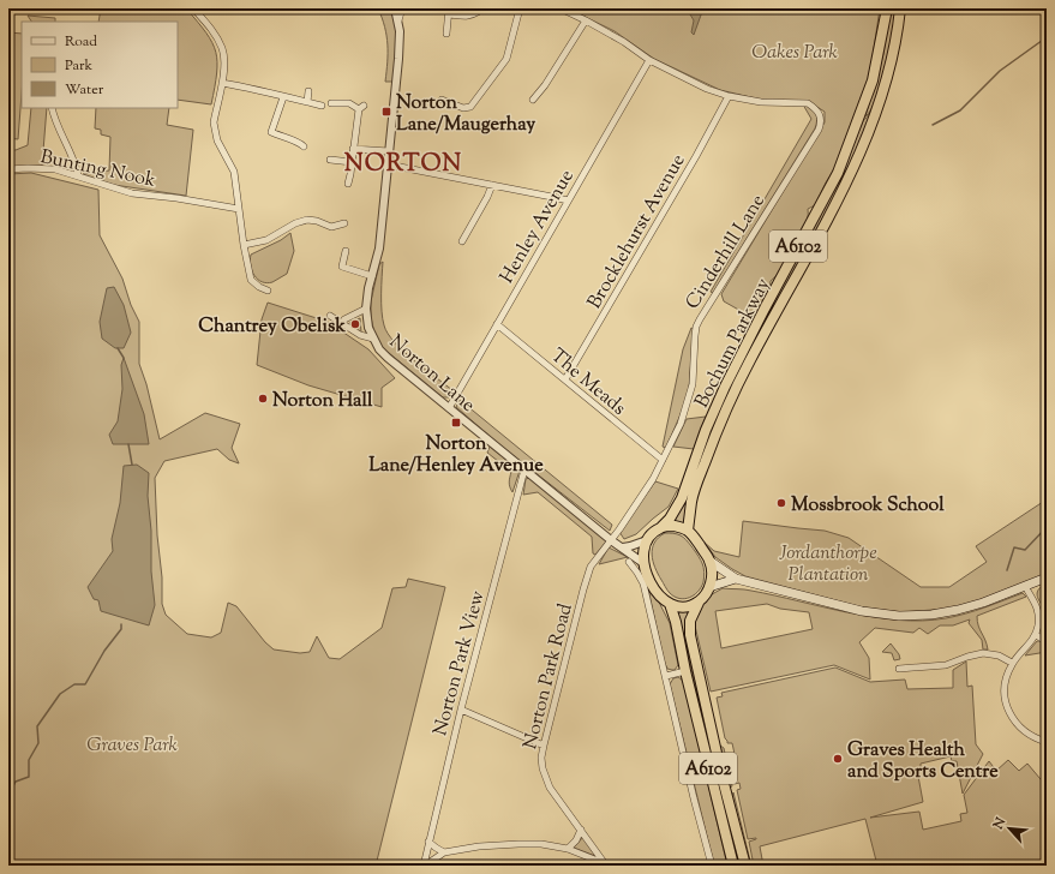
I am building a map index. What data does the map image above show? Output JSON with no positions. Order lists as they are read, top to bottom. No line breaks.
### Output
{"streets":{"highway":["A6102","Bochum Parkway"],"street":["Bunting Nook","Henley Avenue","Brocklehurst Avenue","Cinderhill Lane","Norton Lane","The Meads","Norton Park View","Norton Park Road"]},"crossings":[["Henley Avenue","Norton Lane"],["Henley Avenue","The Meads"],["Brocklehurst Avenue","Cinderhill Lane"],["Brocklehurst Avenue","The Meads"],["A6102","Bochum Parkway"],["A6102","Norton Lane"],["Cinderhill Lane","Norton Lane"],["Cinderhill Lane","The Meads"],["Cinderhill Lane","Norton Park Road"],["Bochum Parkway","Norton Lane"],["Norton Lane","Norton Park View"],["Norton Lane","Norton Park Road"]],"districts":["NORTON"],"parks":["Oakes Park","Jordanthorpe Plantation","Graves Park"],"places":{"transit":["Norton Lane/Maugerhay","Norton Lane/Henley Avenue"],"other":["Chantrey Obelisk","Norton Hall","Mossbrook School","Graves Health and Sports Centre"]},"legend":["Road","Park","Water"],"north":"top left"}
